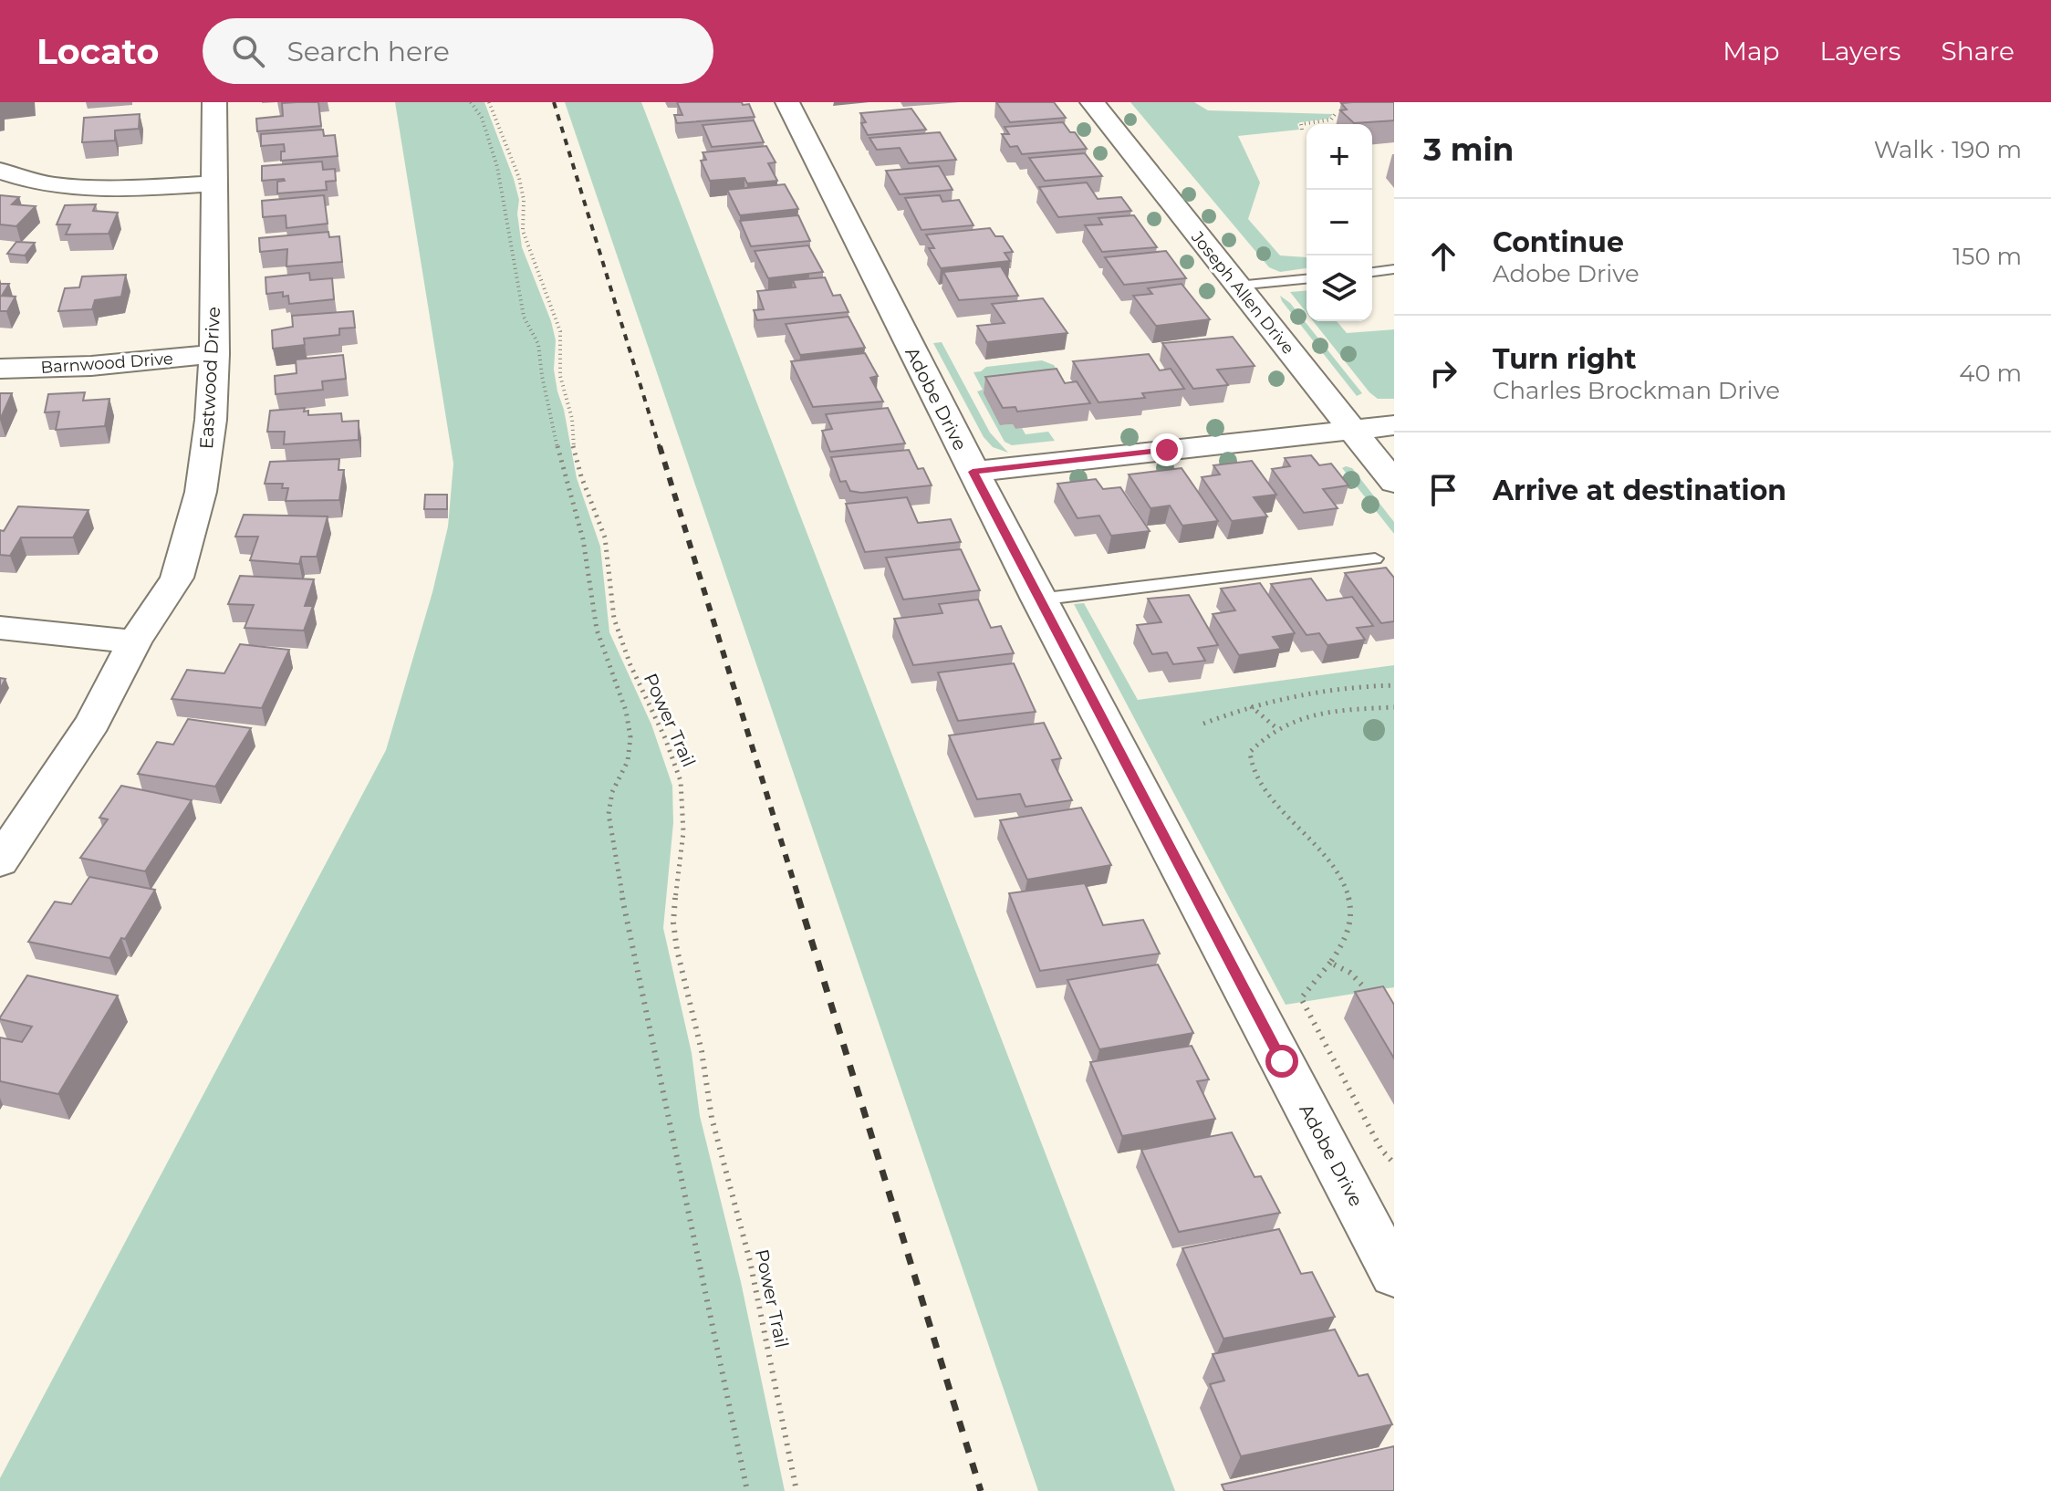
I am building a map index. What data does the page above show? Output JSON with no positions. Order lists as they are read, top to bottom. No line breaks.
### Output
{"streets":{"street":["Joseph Allen Drive","Barnwood Drive","Eastwood Drive","Adobe Drive"],"path":["Power Trail"]},"crossings":[["Barnwood Drive","Eastwood Drive"]],"page":{"header":"Locato","search":"Search here","nav":["Map","Layers","Share"],"heading":["3 min","Walk · 190 m"],"map_buttons":["+","−"],"list":[["Continue","Adobe Drive","150 m"],["Turn right","Charles Brockman Drive","40 m"],"Arrive at destination"]}}
